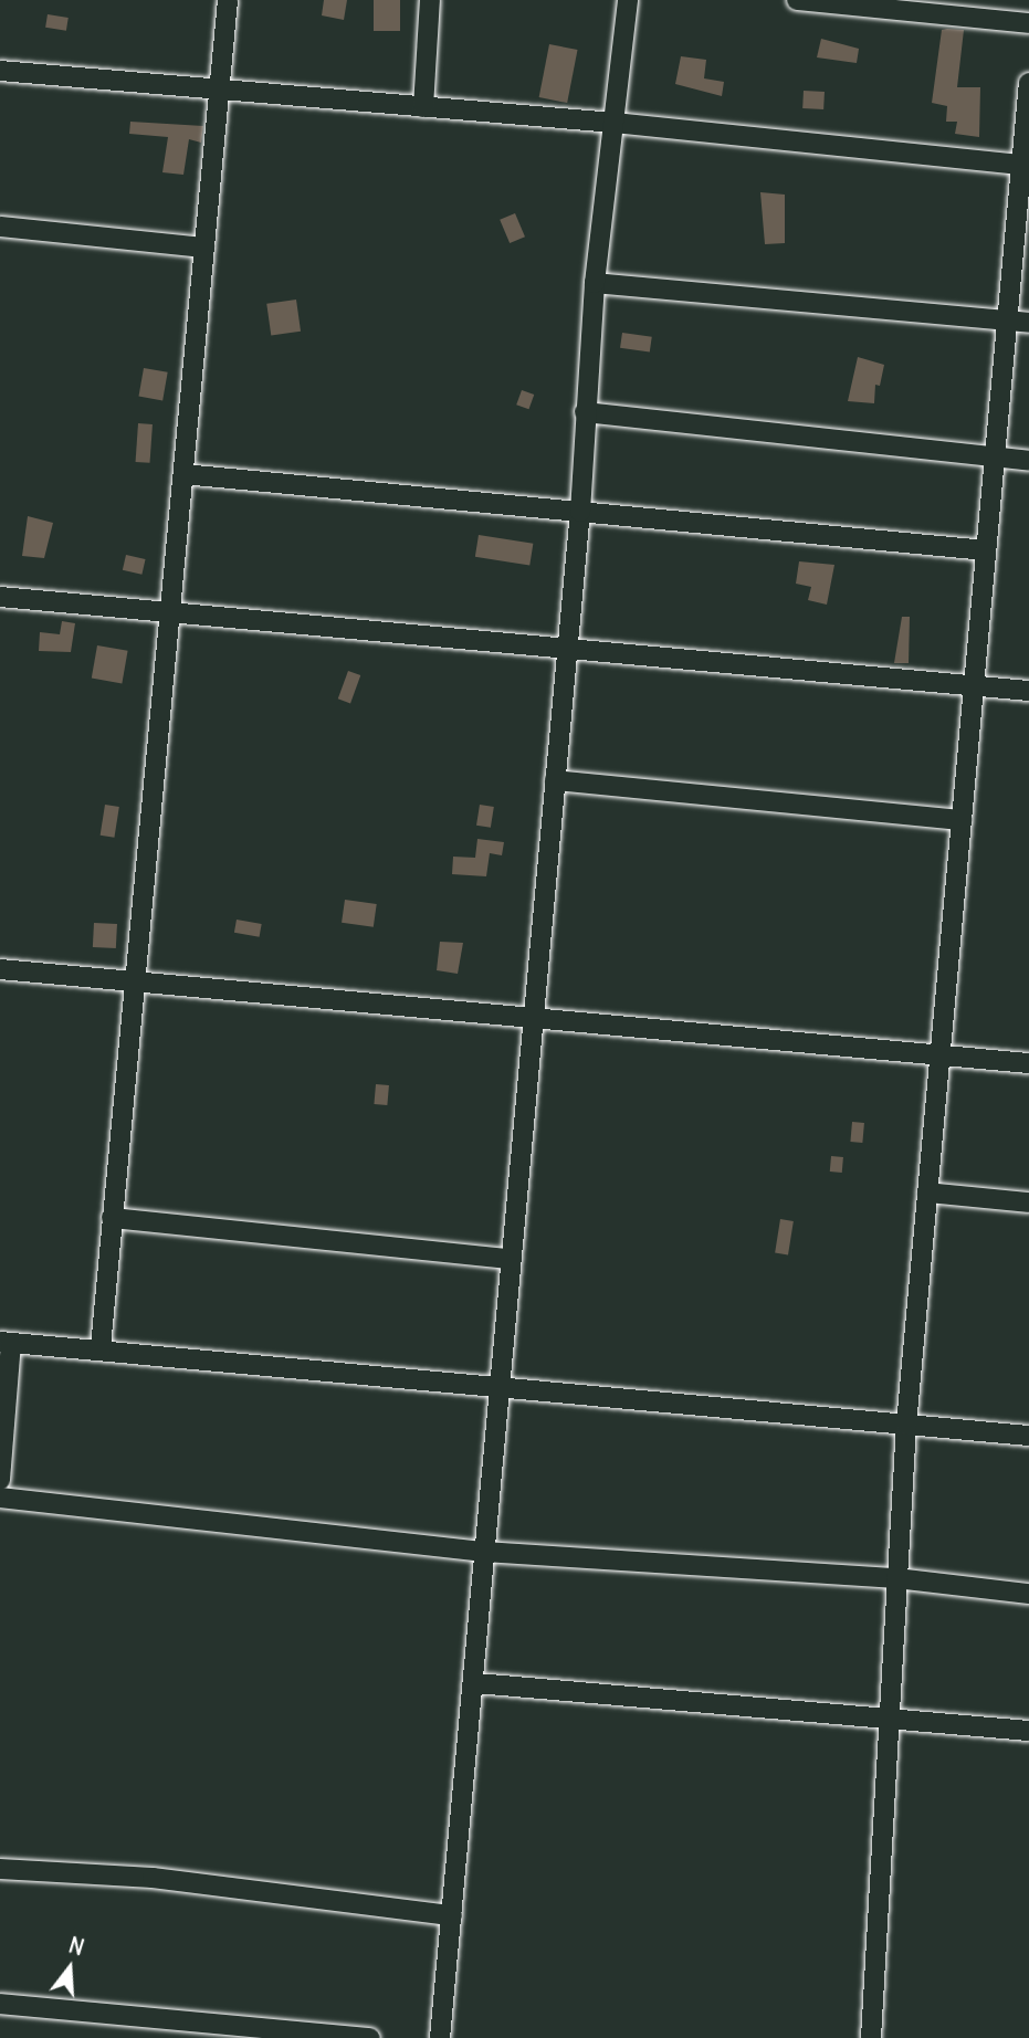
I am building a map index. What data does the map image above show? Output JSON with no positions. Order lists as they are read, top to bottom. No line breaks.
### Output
{"north":"top"}
